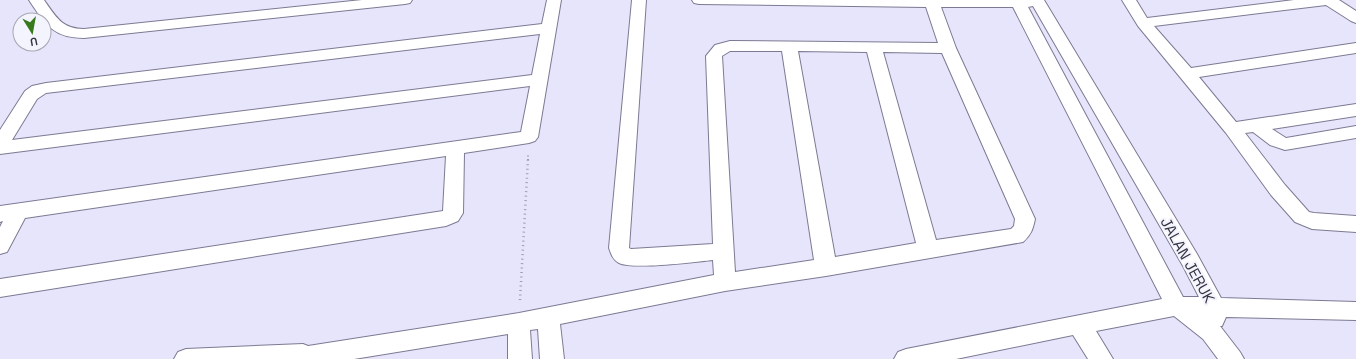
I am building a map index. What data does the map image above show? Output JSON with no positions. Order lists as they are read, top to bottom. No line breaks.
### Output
{"streets":{"street":["JALAN JERUK"]},"north":"bottom"}
